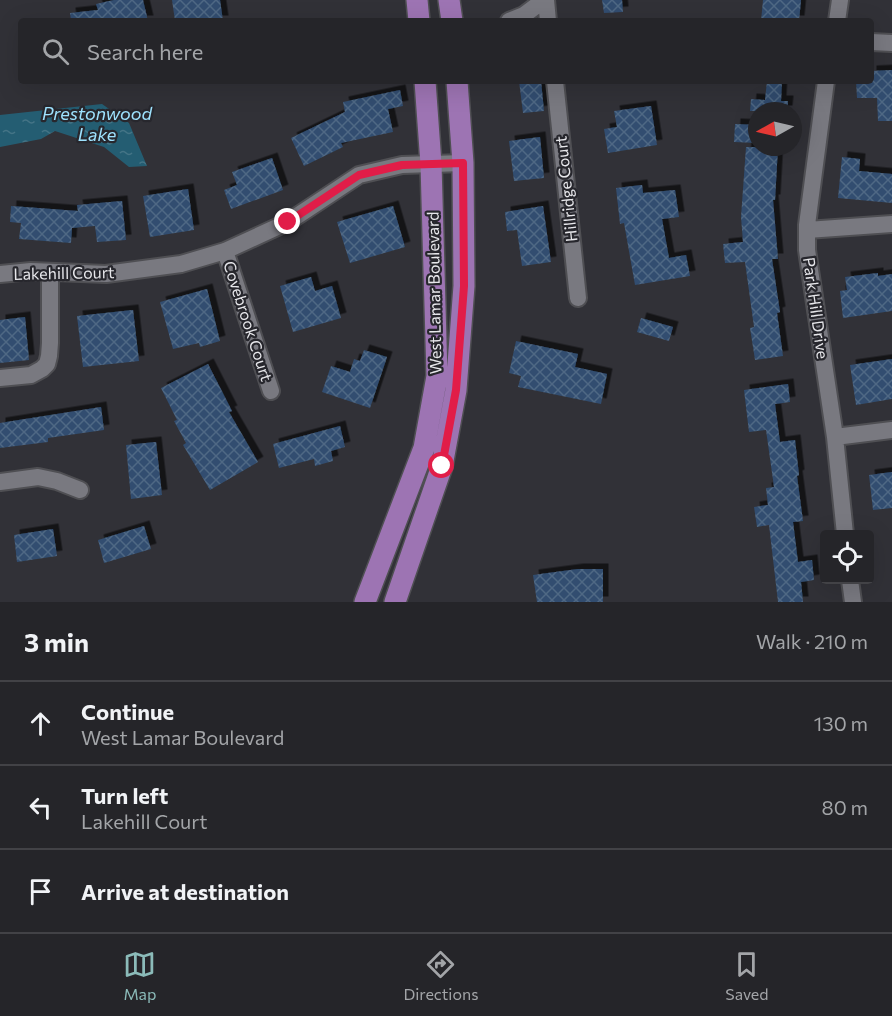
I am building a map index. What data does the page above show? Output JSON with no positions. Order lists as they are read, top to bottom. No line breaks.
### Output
{"streets":{"main road":["West Lamar Boulevard"],"street":["Hillridge Court","Lakehill Court","Park Hill Drive","Covebrook Court"]},"crossings":[["Lakehill Court","West Lamar Boulevard"],["Lakehill Court","Covebrook Court"]],"water":["Prestonwood Lake"],"north":"left","page":{"search":"Search here","heading":["3 min","Walk · 210 m"],"list":[["Continue","West Lamar Boulevard","130 m"],["Turn left","Lakehill Court","80 m"],"Arrive at destination"],"nav":["Map","Directions","Saved"]}}
